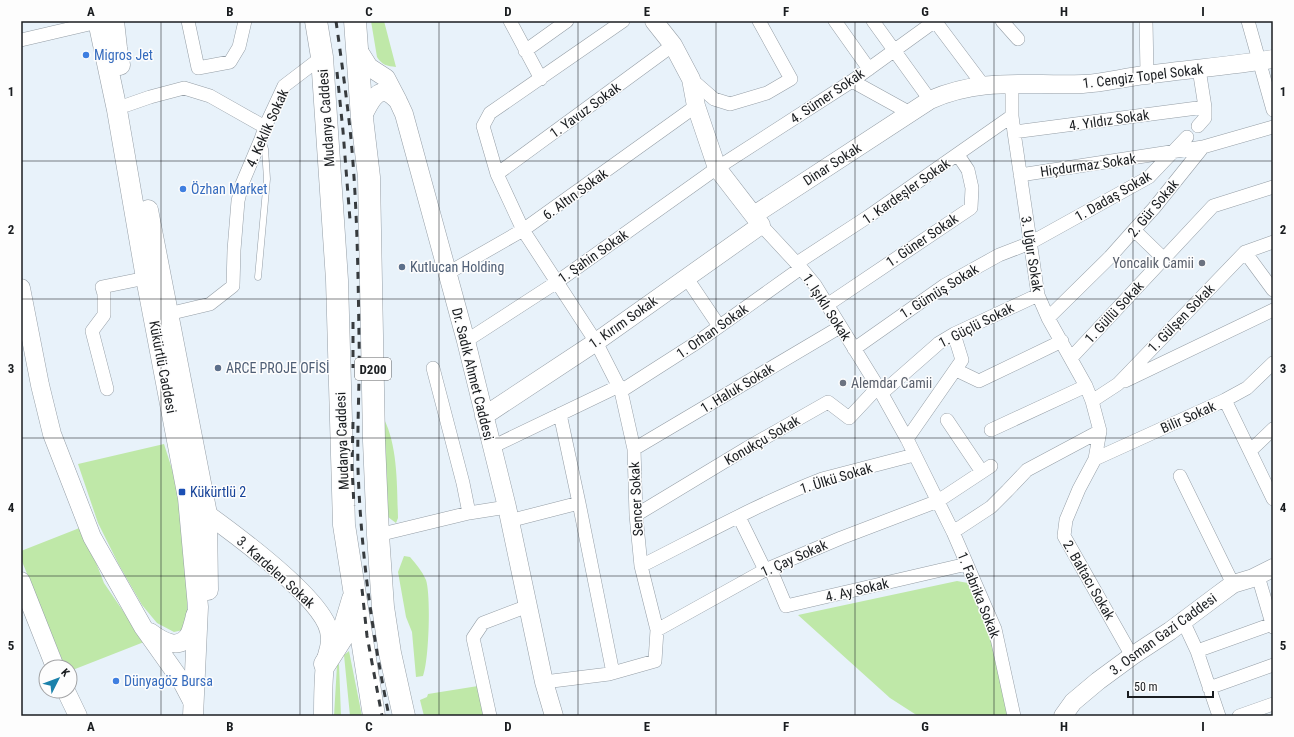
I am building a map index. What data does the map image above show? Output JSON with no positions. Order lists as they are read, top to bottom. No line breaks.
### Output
{"streets":{"highway":["Mudanya Caddesi","D200"],"main road":["Kükürtlü Caddesi"],"street":["1. Cengiz Topel Sokak","4. Sümer Sokak","1. Yavuz Sokak","4. Yıldız Sokak","4. Keklik Sokak","Dinar Sokak","Hiçdurmaz Sokak","1. Kardeşler Sokak","6. Altın Sokak","1. Dadaş Sokak","2. Gür Sokak","1. Güner Sokak","3. Uğur Sokak","1. Şahin Sokak","1. Gümüş Sokak","1. Işıklı Sokak","1. Güllü Sokak","1. Gülşen Sokak","1. Kırım Sokak","1. Güçlü Sokak","1. Orhan Sokak","Dr. Sadık Ahmet Caddesi","1. Haluk Sokak","Bilir Sokak","Konukçu Sokak","1. Ülkü Sokak","Sencer Sokak","1. Çay Sokak","3. Kardelen Sokak","2. Baltacı Sokak","4. Ay Sokak","1. Fabrika Sokak","3. Osman Gazi Caddesi"]},"crossings":[["1. Cengiz Topel Sokak","Dinar Sokak"],["1. Cengiz Topel Sokak","3. Uğur Sokak"],["4. Sümer Sokak","1. Şahin Sokak"],["4. Sümer Sokak","1. Işıklı Sokak"],["1. Yavuz Sokak","1. Işıklı Sokak"],["1. Yavuz Sokak","Sencer Sokak"],["Mudanya Caddesi","4. Keklik Sokak"],["4. Yıldız Sokak","3. Uğur Sokak"],["4. Keklik Sokak","Kükürtlü Caddesi"],["Dinar Sokak","3. Uğur Sokak"],["Dinar Sokak","1. Işıklı Sokak"],["Dinar Sokak","1. Kırım Sokak"],["Hiçdurmaz Sokak","1. Dadaş Sokak"],["Hiçdurmaz Sokak","2. Gür Sokak"],["Hiçdurmaz Sokak","3. Uğur Sokak"],["1. Kardeşler Sokak","1. Güner Sokak"],["1. Kardeşler Sokak","3. Uğur Sokak"],["1. Kardeşler Sokak","1. Işıklı Sokak"],["1. Kardeşler Sokak","1. Orhan Sokak"],["6. Altın Sokak","1. Işıklı Sokak"],["6. Altın Sokak","Dr. Sadık Ahmet Caddesi"],["6. Altın Sokak","Sencer Sokak"],["1. Dadaş Sokak","3. Uğur Sokak"],["1. Dadaş Sokak","1. Gümüş Sokak"],["2. Gür Sokak","3. Uğur Sokak"],["1. Güner Sokak","1. Işıklı Sokak"],["3. Uğur Sokak","1. Gümüş Sokak"],["3. Uğur Sokak","1. Güllü Sokak"],["3. Uğur Sokak","1. Gülşen Sokak"],["3. Uğur Sokak","1. Güçlü Sokak"],["3. Uğur Sokak","Bilir Sokak"],["3. Uğur Sokak","2. Baltacı Sokak"],["1. Şahin Sokak","1. Işıklı Sokak"],["1. Şahin Sokak","Dr. Sadık Ahmet Caddesi"],["1. Şahin Sokak","Sencer Sokak"],["1. Gümüş Sokak","1. Işıklı Sokak"],["1. Işıklı Sokak","1. Kırım Sokak"],["1. Işıklı Sokak","1. Güçlü Sokak"],["1. Işıklı Sokak","1. Orhan Sokak"],["1. Işıklı Sokak","1. Haluk Sokak"],["1. Işıklı Sokak","Konukçu Sokak"],["1. Işıklı Sokak","1. Ülkü Sokak"],["1. Işıklı Sokak","1. Çay Sokak"],["1. Işıklı Sokak","1. Fabrika Sokak"],["1. Kırım Sokak","Dr. Sadık Ahmet Caddesi"],["1. Kırım Sokak","Sencer Sokak"],["1. Güçlü Sokak","Konukçu Sokak"],["1. Orhan Sokak","Dr. Sadık Ahmet Caddesi"],["1. Orhan Sokak","Sencer Sokak"],["Kükürtlü Caddesi","3. Kardelen Sokak"],["D200","Dr. Sadık Ahmet Caddesi"],["1. Haluk Sokak","Sencer Sokak"],["Bilir Sokak","2. Baltacı Sokak"],["Konukçu Sokak","Sencer Sokak"],["1. Ülkü Sokak","Sencer Sokak"],["Sencer Sokak","1. Çay Sokak"],["1. Çay Sokak","4. Ay Sokak"],["1. Çay Sokak","1. Fabrika Sokak"],["2. Baltacı Sokak","3. Osman Gazi Caddesi"],["4. Ay Sokak","1. Fabrika Sokak"]],"places":{"other":["Migros Jet","Özhan Market","Yoncalık Camii","Kutlucan Holding","ARCE PROJE OFİSİ","Alemdar Camii","Dünyagöz Bursa"],"transit":["Kükürtlü 2"]},"scale_bar":"50 m","north":"top right","grid":{"columns":["A","B","C","D","E","F","G","H","I"],"rows":["1","2","3","4","5"]}}
